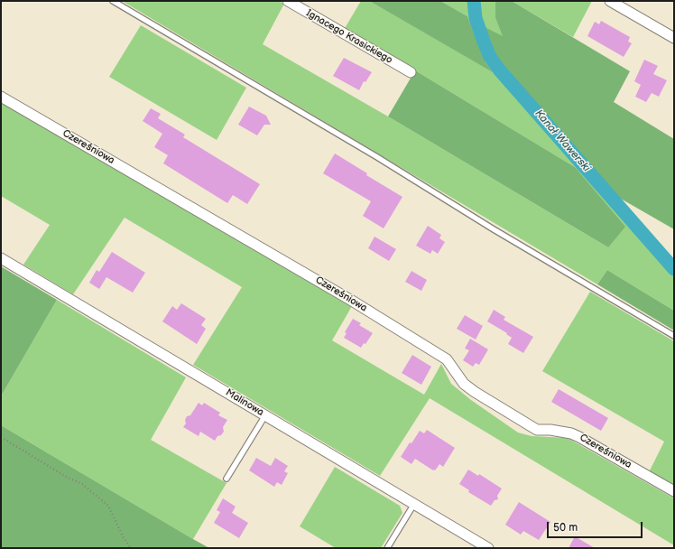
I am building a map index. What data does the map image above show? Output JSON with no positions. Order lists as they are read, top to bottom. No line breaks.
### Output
{"streets":{"street":["Ignacego Krasickiego","Czereśniowa","Malinowa"]},"water":["Kanał Wawerski"],"scale_bar":"50 m"}
